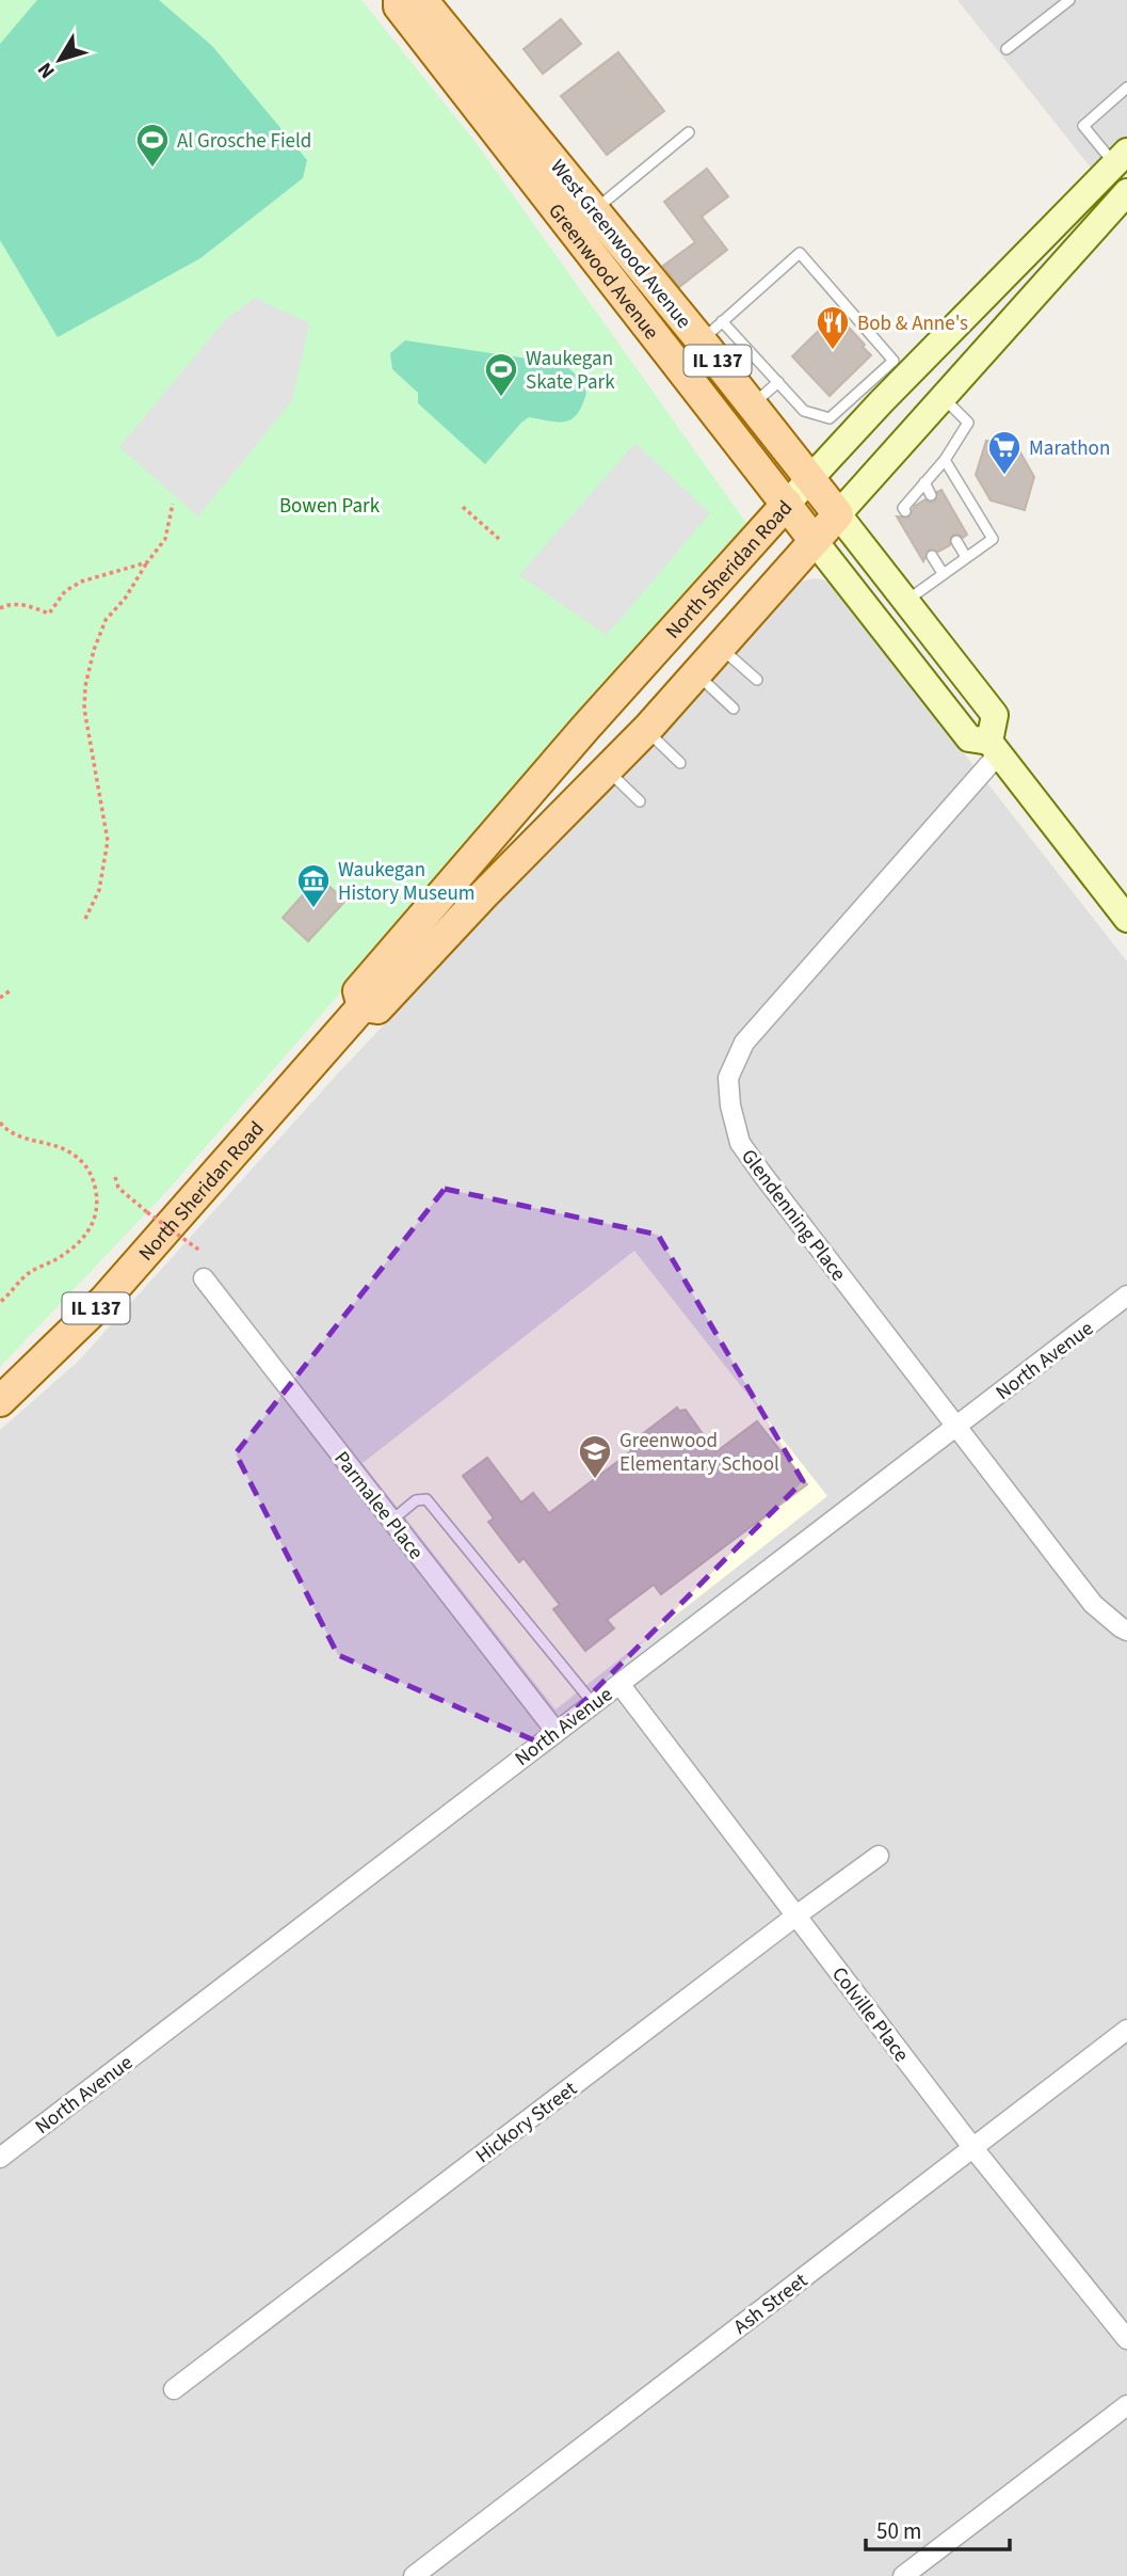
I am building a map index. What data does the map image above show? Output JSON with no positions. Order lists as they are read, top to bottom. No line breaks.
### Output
{"streets":{"main road":["West Greenwood Avenue","Greenwood Avenue","IL 137","North Sheridan Road"],"street":["Glendenning Place","North Avenue","Parmalee Place","Colville Place","Hickory Street","Ash Street"]},"crossings":[["West Greenwood Avenue","North Sheridan Road"],["West Greenwood Avenue","Glendenning Place"],["Greenwood Avenue","North Sheridan Road"],["Glendenning Place","North Avenue"],["North Avenue","Parmalee Place"],["North Avenue","Colville Place"],["Colville Place","Hickory Street"],["Colville Place","Ash Street"]],"parks":["Bowen Park"],"places":{"sports":["Al Grosche Field","Waukegan Skate Park"],"restaurant":["Bob & Anne's"],"supermarket":["Marathon"],"museum":["Waukegan History Museum"],"school or university":["Greenwood Elementary School"]},"scale_bar":"50 m","north":"bottom left"}
